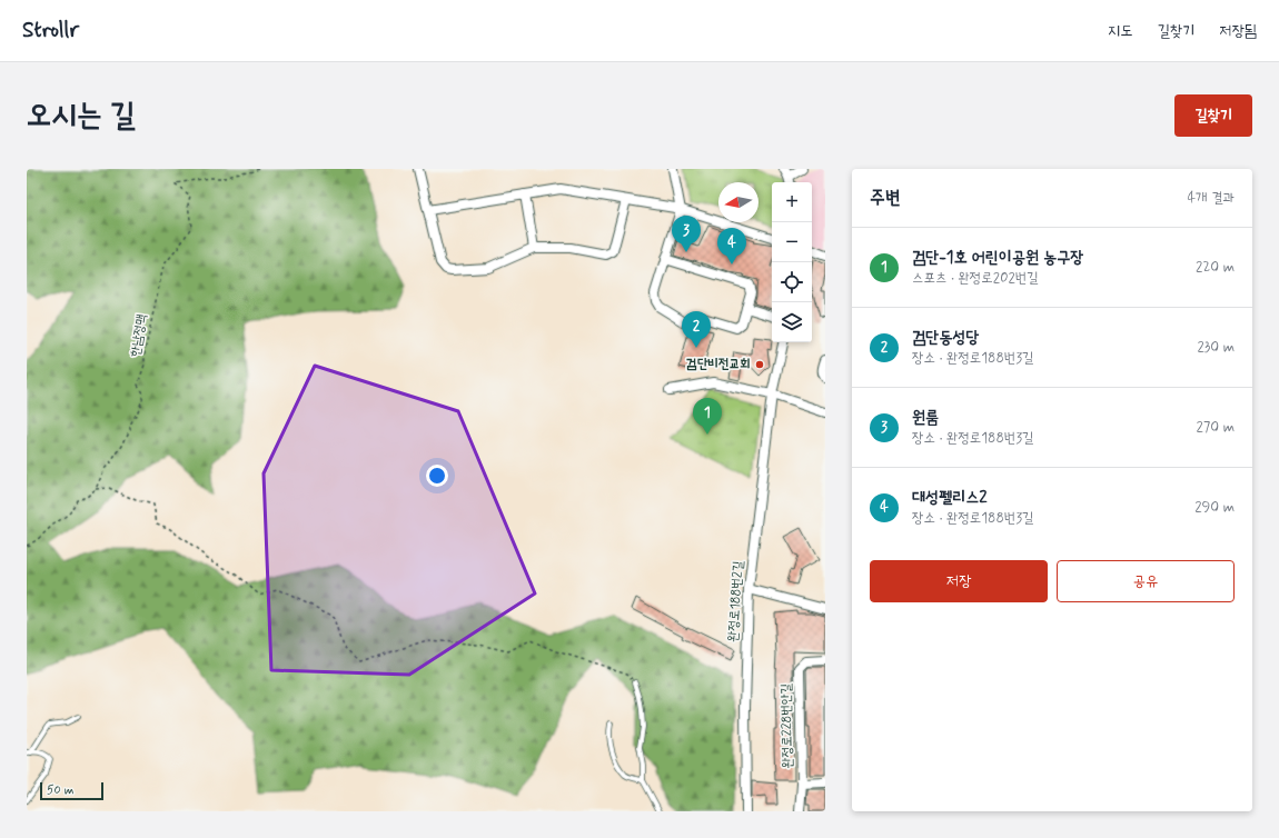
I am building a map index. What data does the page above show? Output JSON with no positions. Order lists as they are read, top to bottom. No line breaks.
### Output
{"streets":{"street":["완정로188번2길","완정로228번안길"],"path":["한남정맥"]},"places":["검단비전교회"],"scale_bar":"50 m","north":"left","page":{"header":"Strollr","nav":["지도","길찾기","저장됨"],"buttons":["길찾기",["저장","공유"]],"title":"오시는 길","heading":["주변","4개 결과"],"map_buttons":["+","−"],"pins":["3","4","2","1"],"list":[{"mark":"1","name":"검단-1호 어린이공원 농구장","note":"스포츠 · 완정로202번길","value":"220 m"},{"mark":"2","name":"검단동성당","note":"장소 · 완정로188번3길","value":"230 m"},{"mark":"3","name":"원룸","note":"장소 · 완정로188번3길","value":"270 m"},{"mark":"4","name":"대성펠리스2","note":"장소 · 완정로188번3길","value":"290 m"}],"scale":"50 m"}}
